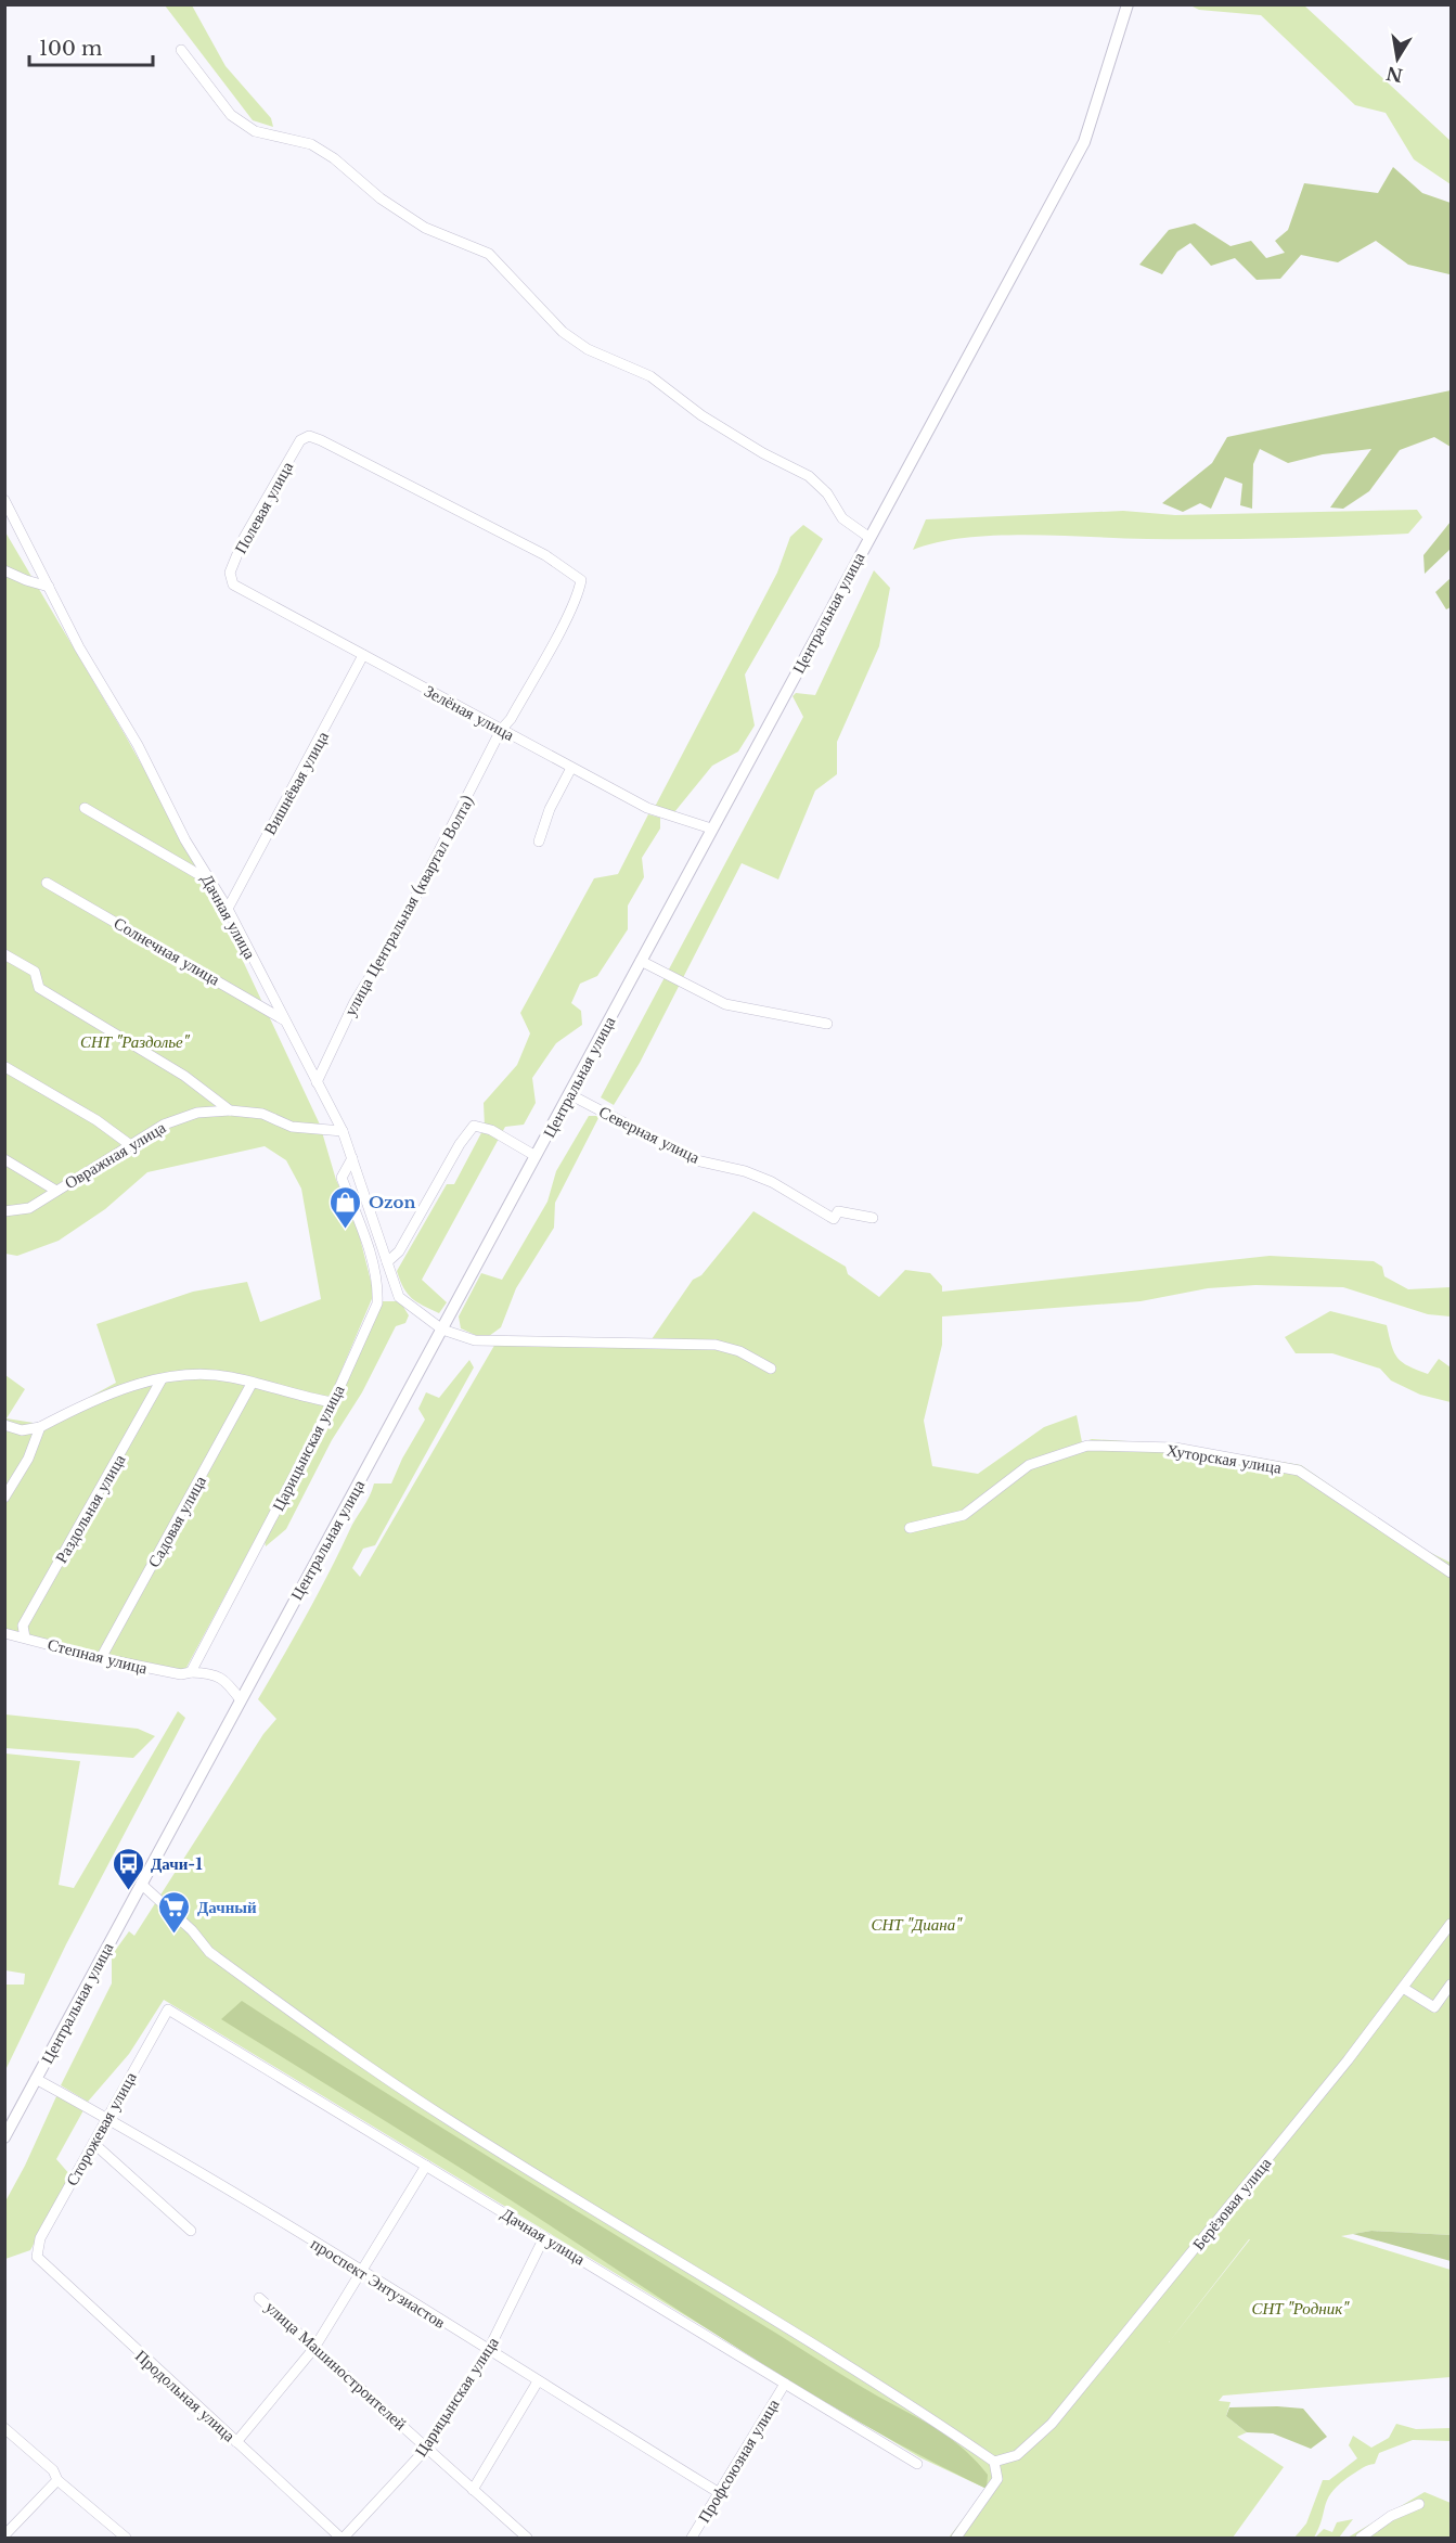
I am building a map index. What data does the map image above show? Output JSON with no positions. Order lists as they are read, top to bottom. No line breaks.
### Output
{"streets":{"street":["Полевая улица","Центральная улица","Зелёная улица","Вишнёвая улица","улица Центральная (квартал Волта)","Дачная улица","Солнечная улица","Северная улица","Овражная улица","Царицынская улица","Хуторская улица","Раздольная улица","Садовая улица","Степная улица","Сторожевая улица","Берёзовая улица","проспект Энтузиастов","улица Машиностроителей","Продольная улица","Профсоюзная улица"]},"crossings":[["Полевая улица","Зелёная улица"],["Полевая улица","улица Центральная (квартал Волта)"],["Центральная улица","Зелёная улица"],["Центральная улица","Дачная улица"],["Центральная улица","Северная улица"],["Центральная улица","проспект Энтузиастов"],["Зелёная улица","Вишнёвая улица"],["Зелёная улица","улица Центральная (квартал Волта)"],["Вишнёвая улица","Дачная улица"],["улица Центральная (квартал Волта)","Дачная улица"],["Дачная улица","Солнечная улица"],["Дачная улица","Овражная улица"],["Дачная улица","Царицынская улица"],["Дачная улица","Сторожевая улица"],["Дачная улица","Профсоюзная улица"],["Царицынская улица","Степная улица"],["Царицынская улица","проспект Энтузиастов"],["Царицынская улица","улица Машиностроителей"],["Царицынская улица","Продольная улица"],["Раздольная улица","Степная улица"],["Садовая улица","Степная улица"],["Сторожевая улица","проспект Энтузиастов"],["Сторожевая улица","Продольная улица"],["проспект Энтузиастов","Профсоюзная улица"]],"parks":["СНТ \"Раздолье\"","СНТ \"Диана\"","СНТ \"Родник\""],"places":{"shop":["Ozon"],"bus stop":["Дачи-1"],"supermarket":["Дачный"]},"scale_bar":"100 m","north":"bottom"}
